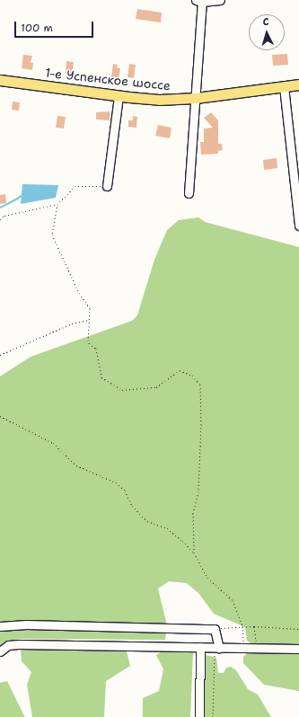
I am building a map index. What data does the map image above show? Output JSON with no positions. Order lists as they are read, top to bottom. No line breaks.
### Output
{"streets":{"main road":["1-е Успенское шоссе"]},"scale_bar":"100 m","north":"top"}
